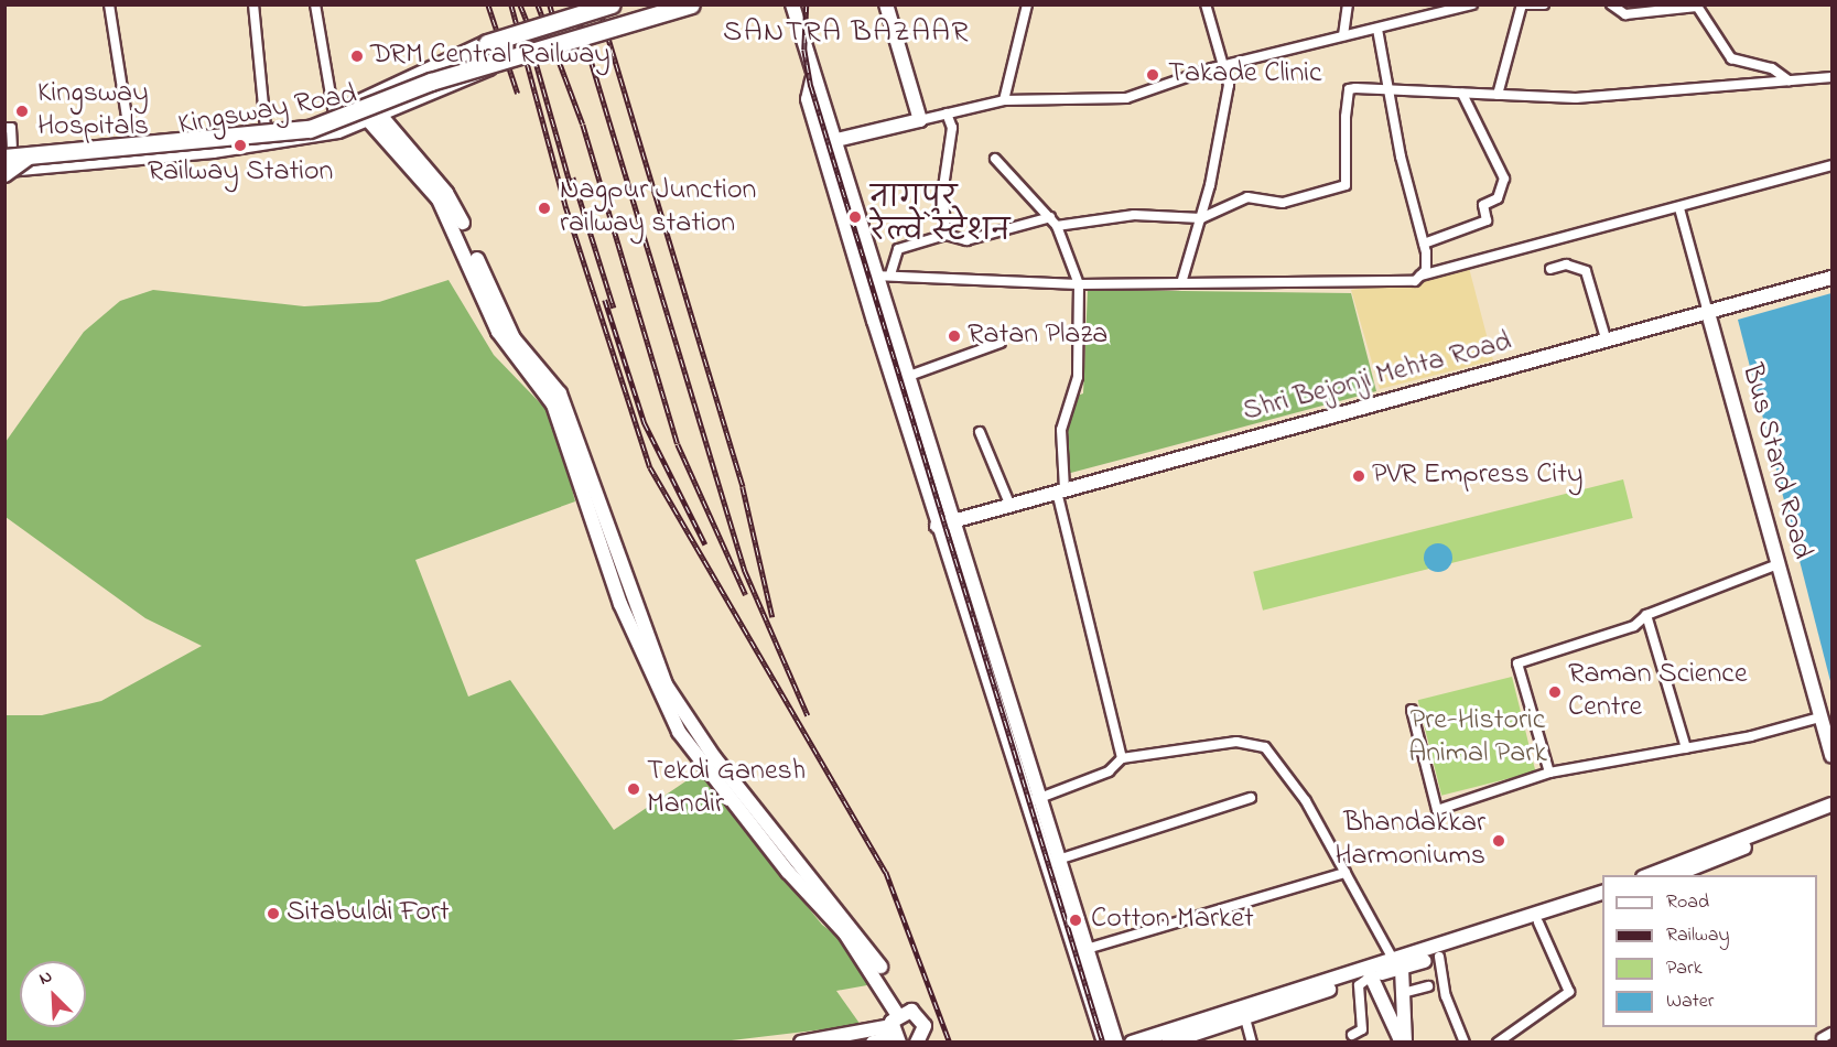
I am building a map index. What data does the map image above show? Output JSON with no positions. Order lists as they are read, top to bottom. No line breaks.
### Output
{"streets":{"main road":["Kingsway Road","Shri Bejonji Mehta Road","Bus Stand Road"]},"crossings":[["Shri Bejonji Mehta Road","Bus Stand Road"]],"districts":["SANTRA BAZAAR"],"parks":["Pre-Historic Animal Park"],"places":["DRM Central Railway","Takade Clinic","Kingsway Hospitals","Railway Station","Nagpur Junction railway station","नागपुर रेल्वे स्टेशन","Ratan Plaza","PVR Empress City","Raman Science Centre","Tekdi Ganesh Mandir","Bhandakkar Harmoniums","Sitabuldi Fort","Cotton Market"],"legend":["Road","Railway","Park","Water"],"north":"top left"}
